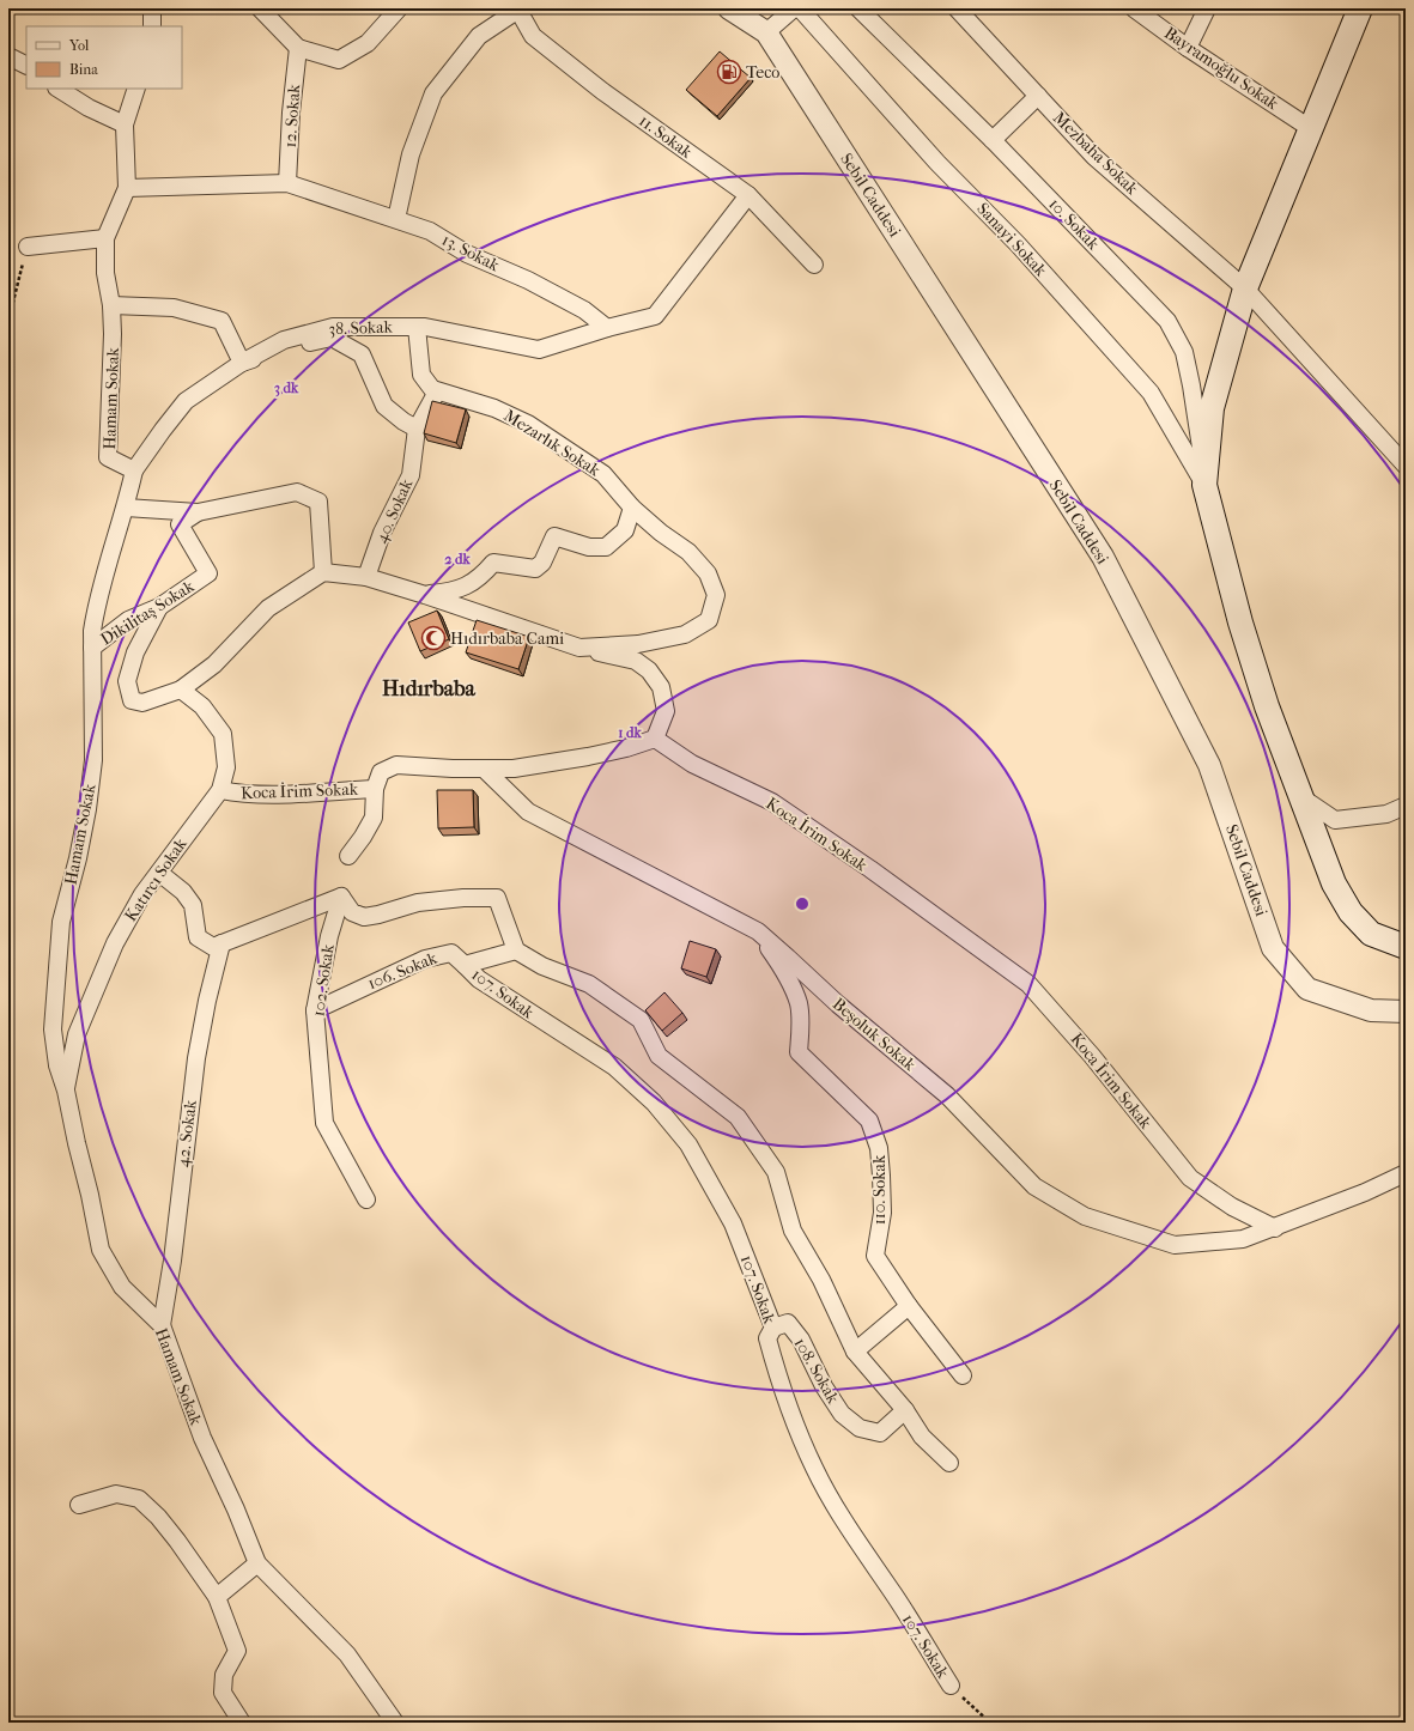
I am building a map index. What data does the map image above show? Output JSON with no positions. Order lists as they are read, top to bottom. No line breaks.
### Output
{"streets":{"street":["Bayramoğlu Sokak","12. Sokak","11. Sokak","Mezbaha Sokak","Sebil Caddesi","10. Sokak","Sanayi Sokak","13. Sokak","38. Sokak","Hamam Sokak","Mezarlık Sokak","40. Sokak","Dikilitaş Sokak","Koca İrim Sokak","Katırcı Sokak","106. Sokak","102. Sokak","107. Sokak","Beşoluk Sokak","42. Sokak","110. Sokak","108. Sokak"]},"crossings":[["12. Sokak","13. Sokak"],["10. Sokak","Sanayi Sokak"],["13. Sokak","38. Sokak"],["13. Sokak","Hamam Sokak"],["38. Sokak","Hamam Sokak"],["Hamam Sokak","Dikilitaş Sokak"],["Hamam Sokak","Katırcı Sokak"],["Hamam Sokak","42. Sokak"],["Mezarlık Sokak","40. Sokak"],["Koca İrim Sokak","Katırcı Sokak"],["Koca İrim Sokak","Beşoluk Sokak"],["106. Sokak","102. Sokak"],["106. Sokak","107. Sokak"],["107. Sokak","108. Sokak"],["Beşoluk Sokak","110. Sokak"]],"districts":["Hıdırbaba"],"places":{"fuel station":["Teco"],"mosque":["Hıdırbaba Cami"]},"legend":["Yol","Bina"],"rings":["3 dk","2 dk","1 dk"]}
